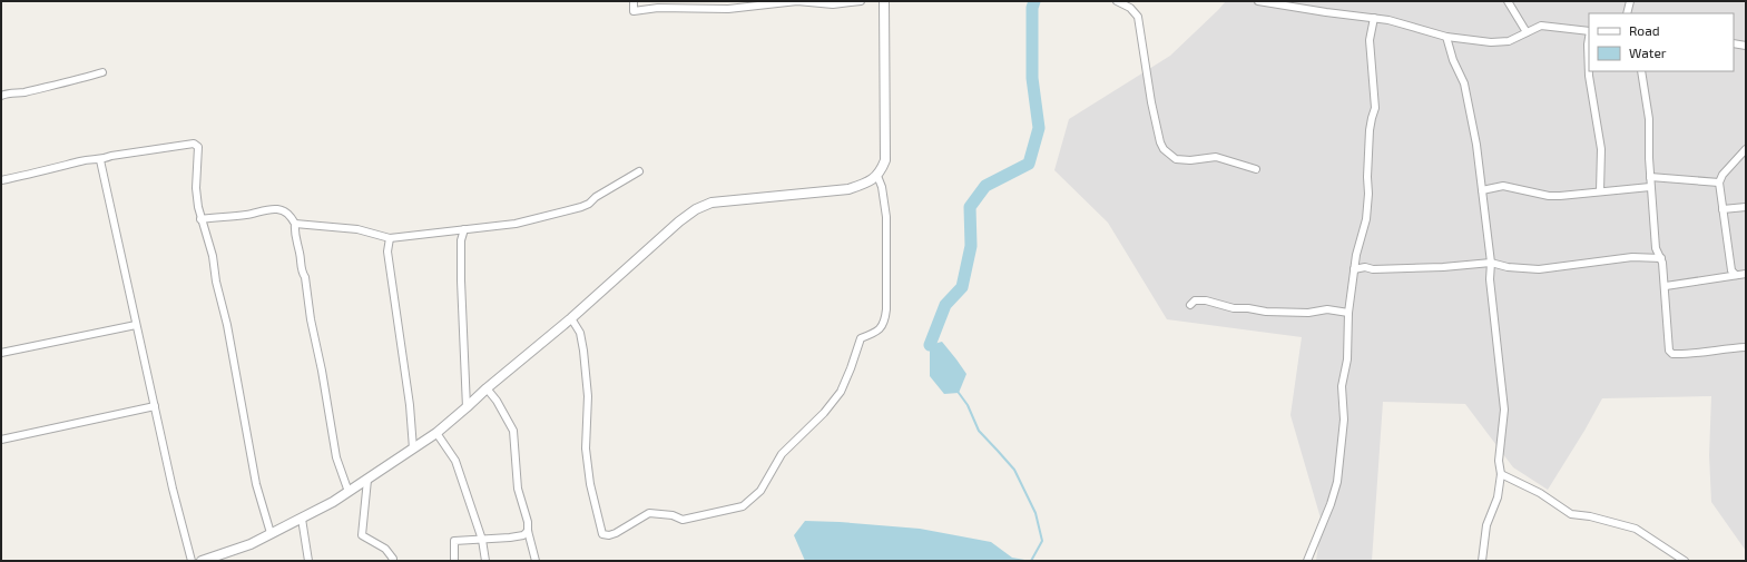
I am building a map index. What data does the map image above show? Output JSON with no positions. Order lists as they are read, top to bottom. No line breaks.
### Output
{"legend":["Road","Water"]}
